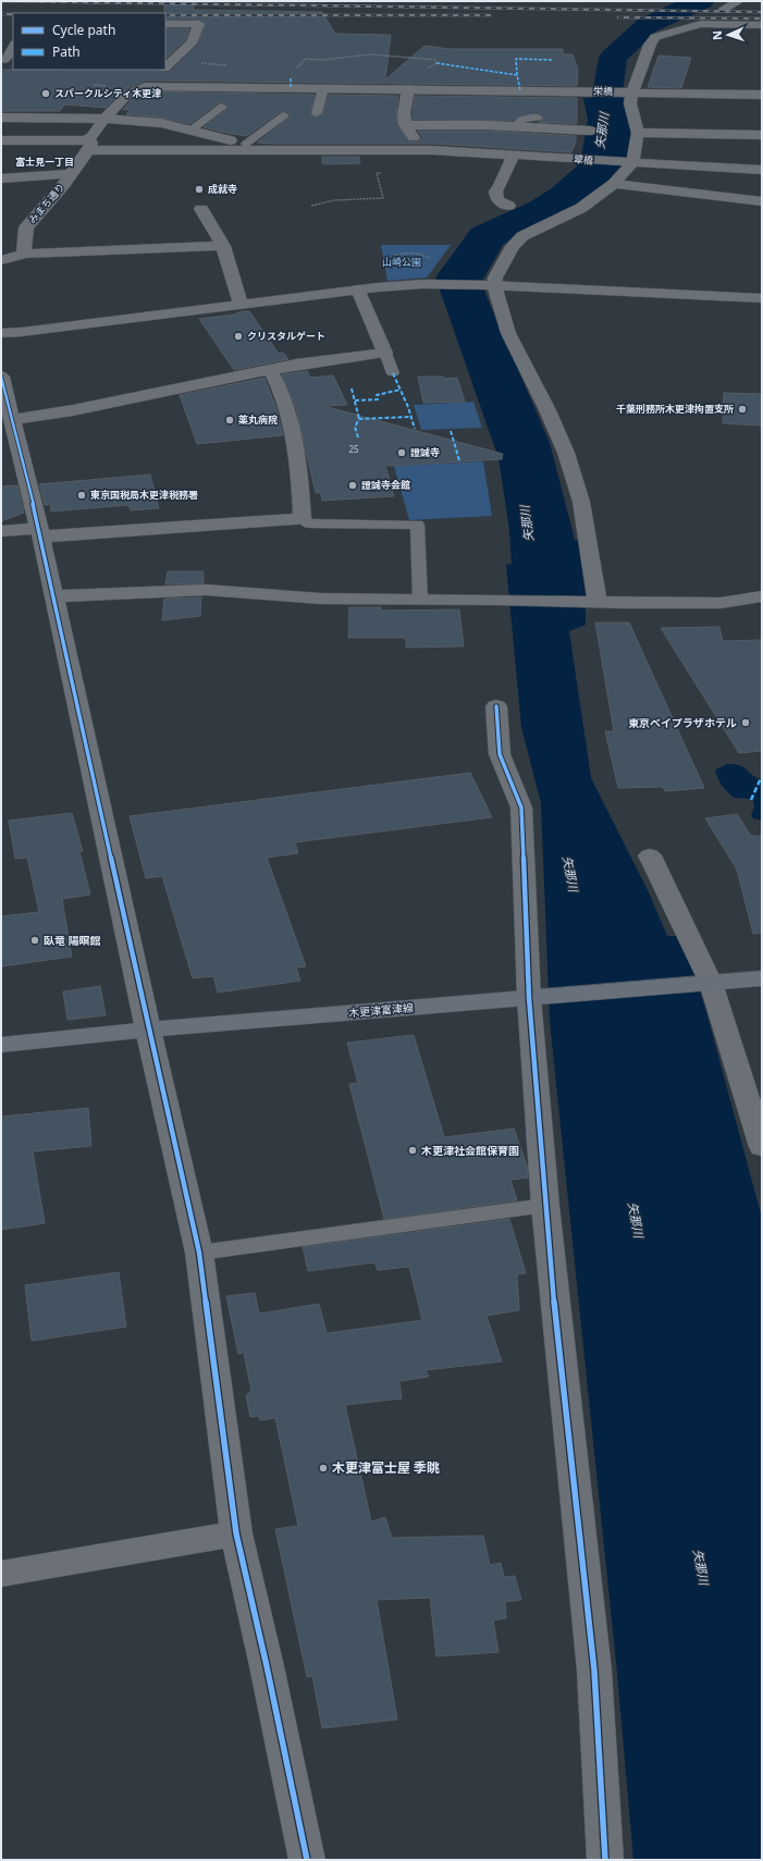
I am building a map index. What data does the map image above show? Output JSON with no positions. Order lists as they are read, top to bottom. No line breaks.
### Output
{"streets":{"main road":["木更津富津線"],"street":["栄橋","翠橋","みまち通り"]},"crossings":[["栄橋","みまち通り"]],"districts":["富士見一丁目"],"water":["矢那川"],"parks":["山崎公園"],"places":["スパークルシティ木更津","成就寺","クリスタルゲート","千葉刑務所木更津拘置支所","薬丸病院","證誠寺","證誠寺会館","東京国税局木更津税務署","東京ベイプラザホテル","臥竜 陽瞑館","木更津社会館保育園","木更津富士屋 季眺"],"house_numbers":["25"],"legend":["Cycle path","Path"],"north":"left"}
